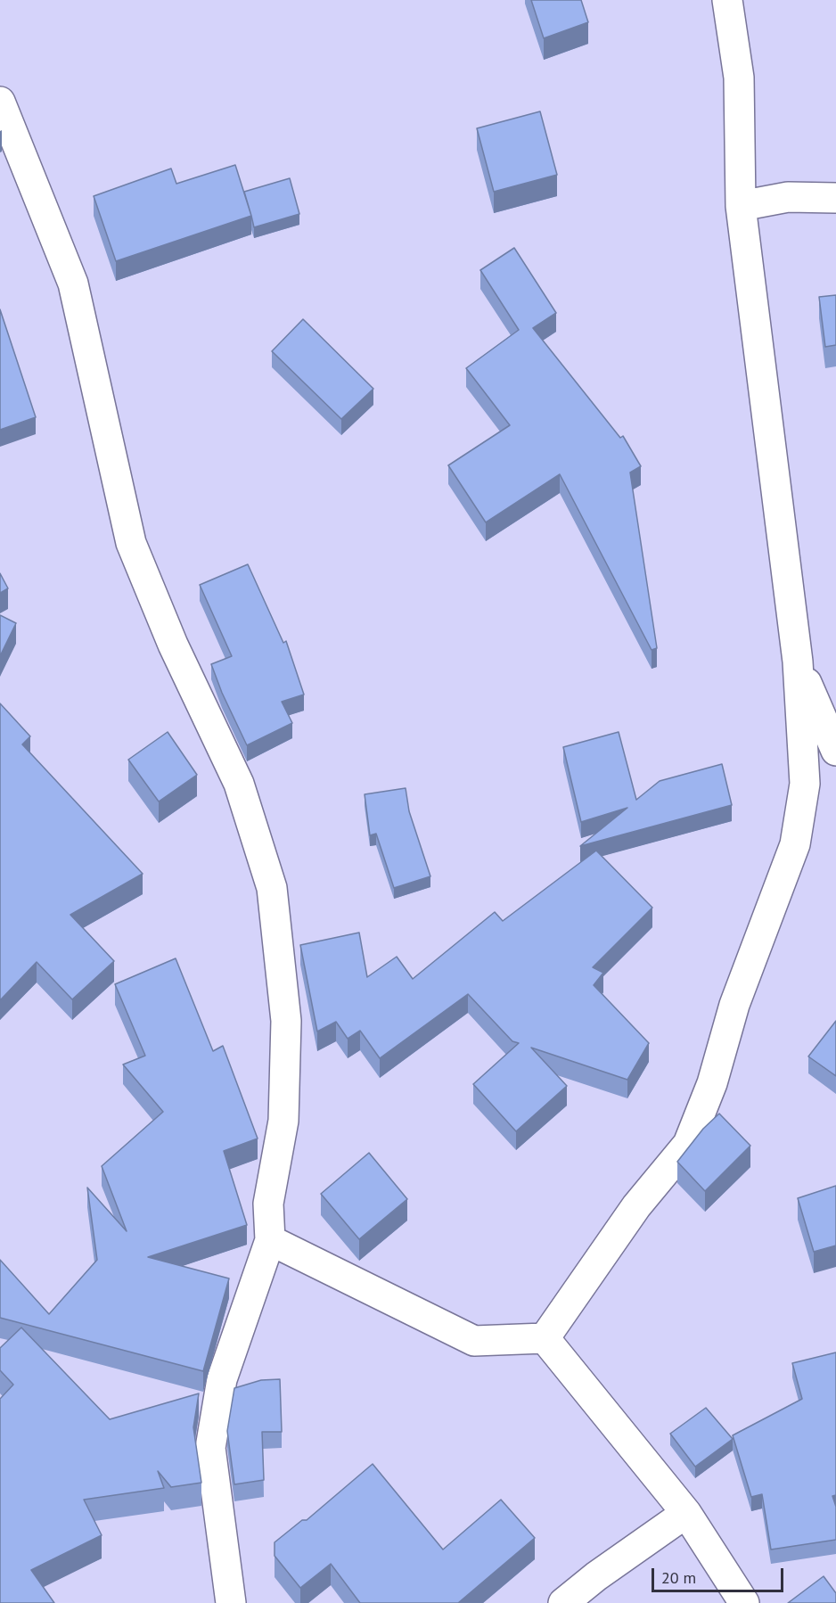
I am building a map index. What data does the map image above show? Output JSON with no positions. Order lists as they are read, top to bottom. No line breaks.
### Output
{"scale_bar":"20 m"}
